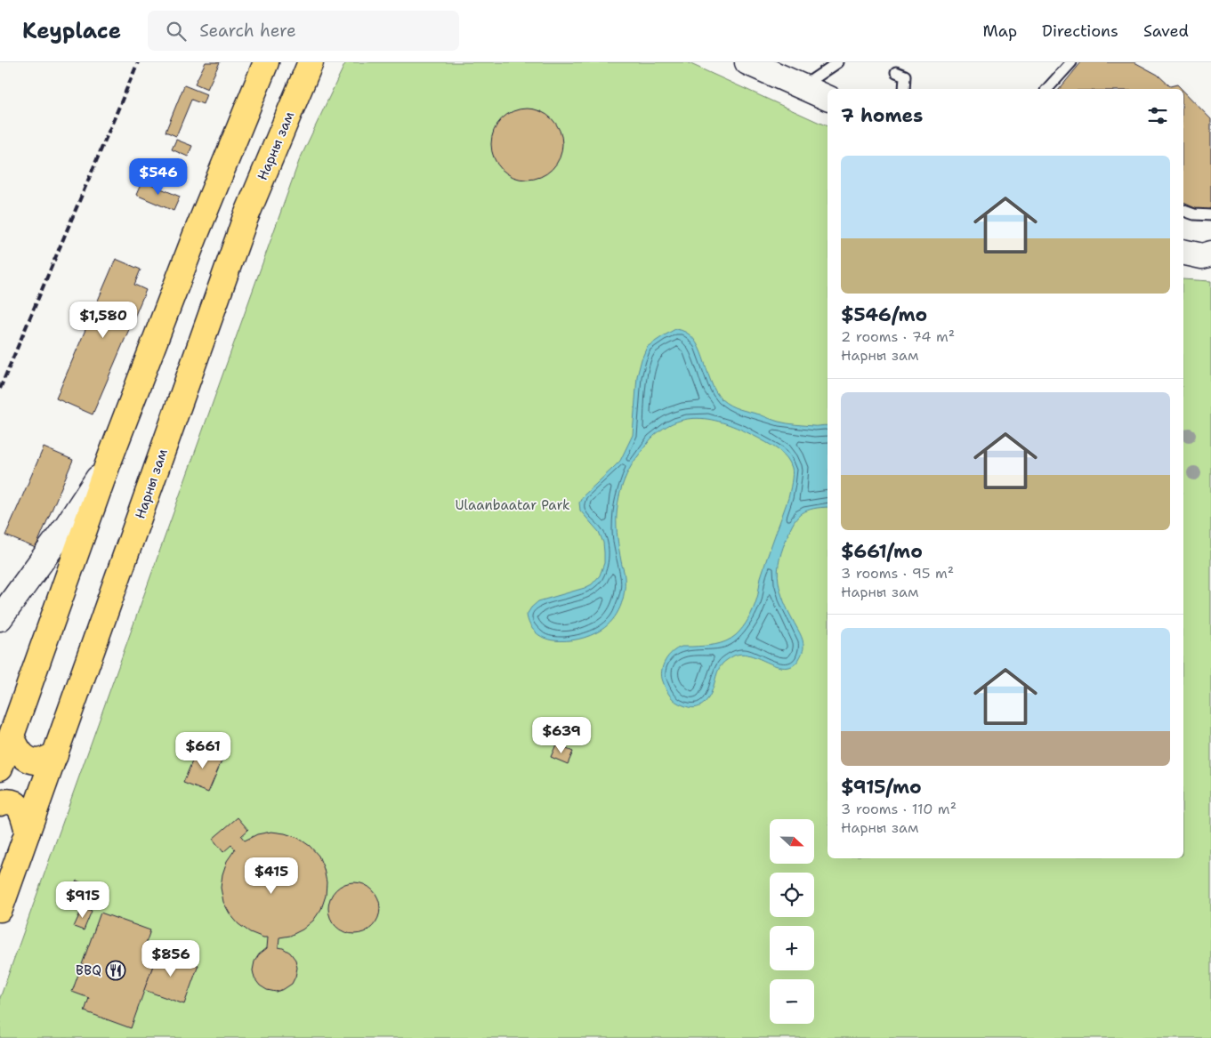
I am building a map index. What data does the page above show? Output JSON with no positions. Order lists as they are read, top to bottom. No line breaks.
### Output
{"streets":{"main road":["Нарны зам"]},"parks":["Ulaanbaatar Park"],"places":{"restaurant":["BBQ"]},"north":"right","page":{"header":"Keyplace","search":"Search here","nav":["Map","Directions","Saved"],"heading":"7 homes","list":[{"name":"$546/mo","note":"2 rooms · 74 m² · Нарны зам"},{"name":"$661/mo","note":"3 rooms · 95 m² · Нарны зам"},{"name":"$915/mo","note":"3 rooms · 110 m² · Нарны зам"}],"price":["$546","$1,580","$639","$661","$415","$915","$856"],"map_buttons":["+","−"]}}
